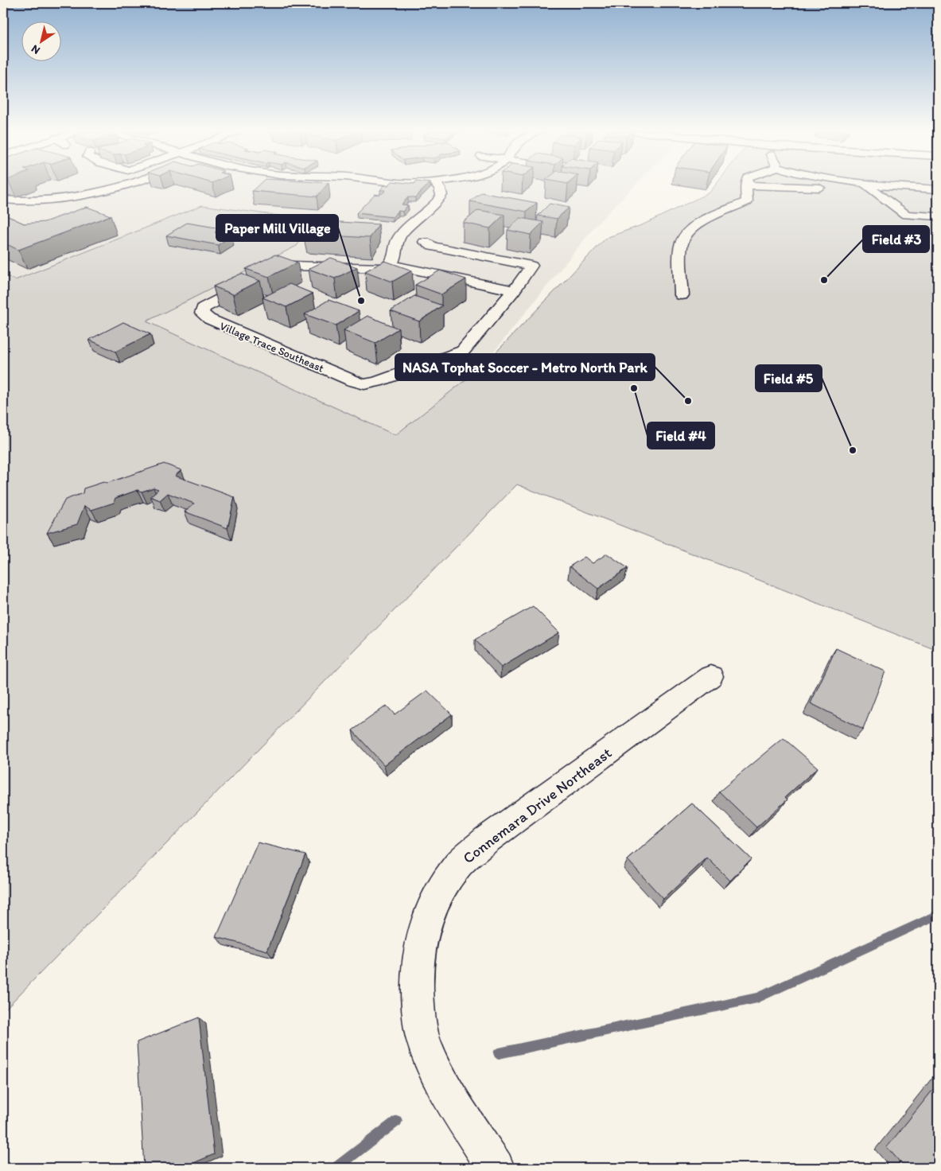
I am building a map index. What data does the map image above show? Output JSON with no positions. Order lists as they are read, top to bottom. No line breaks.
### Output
{"streets":{"street":["Village Trace Southeast","Connemara Drive Northeast"]},"places":["Field #3","Paper Mill Village","Field #4","NASA Tophat Soccer - Metro North Park","Field #5"],"north":"bottom left"}
